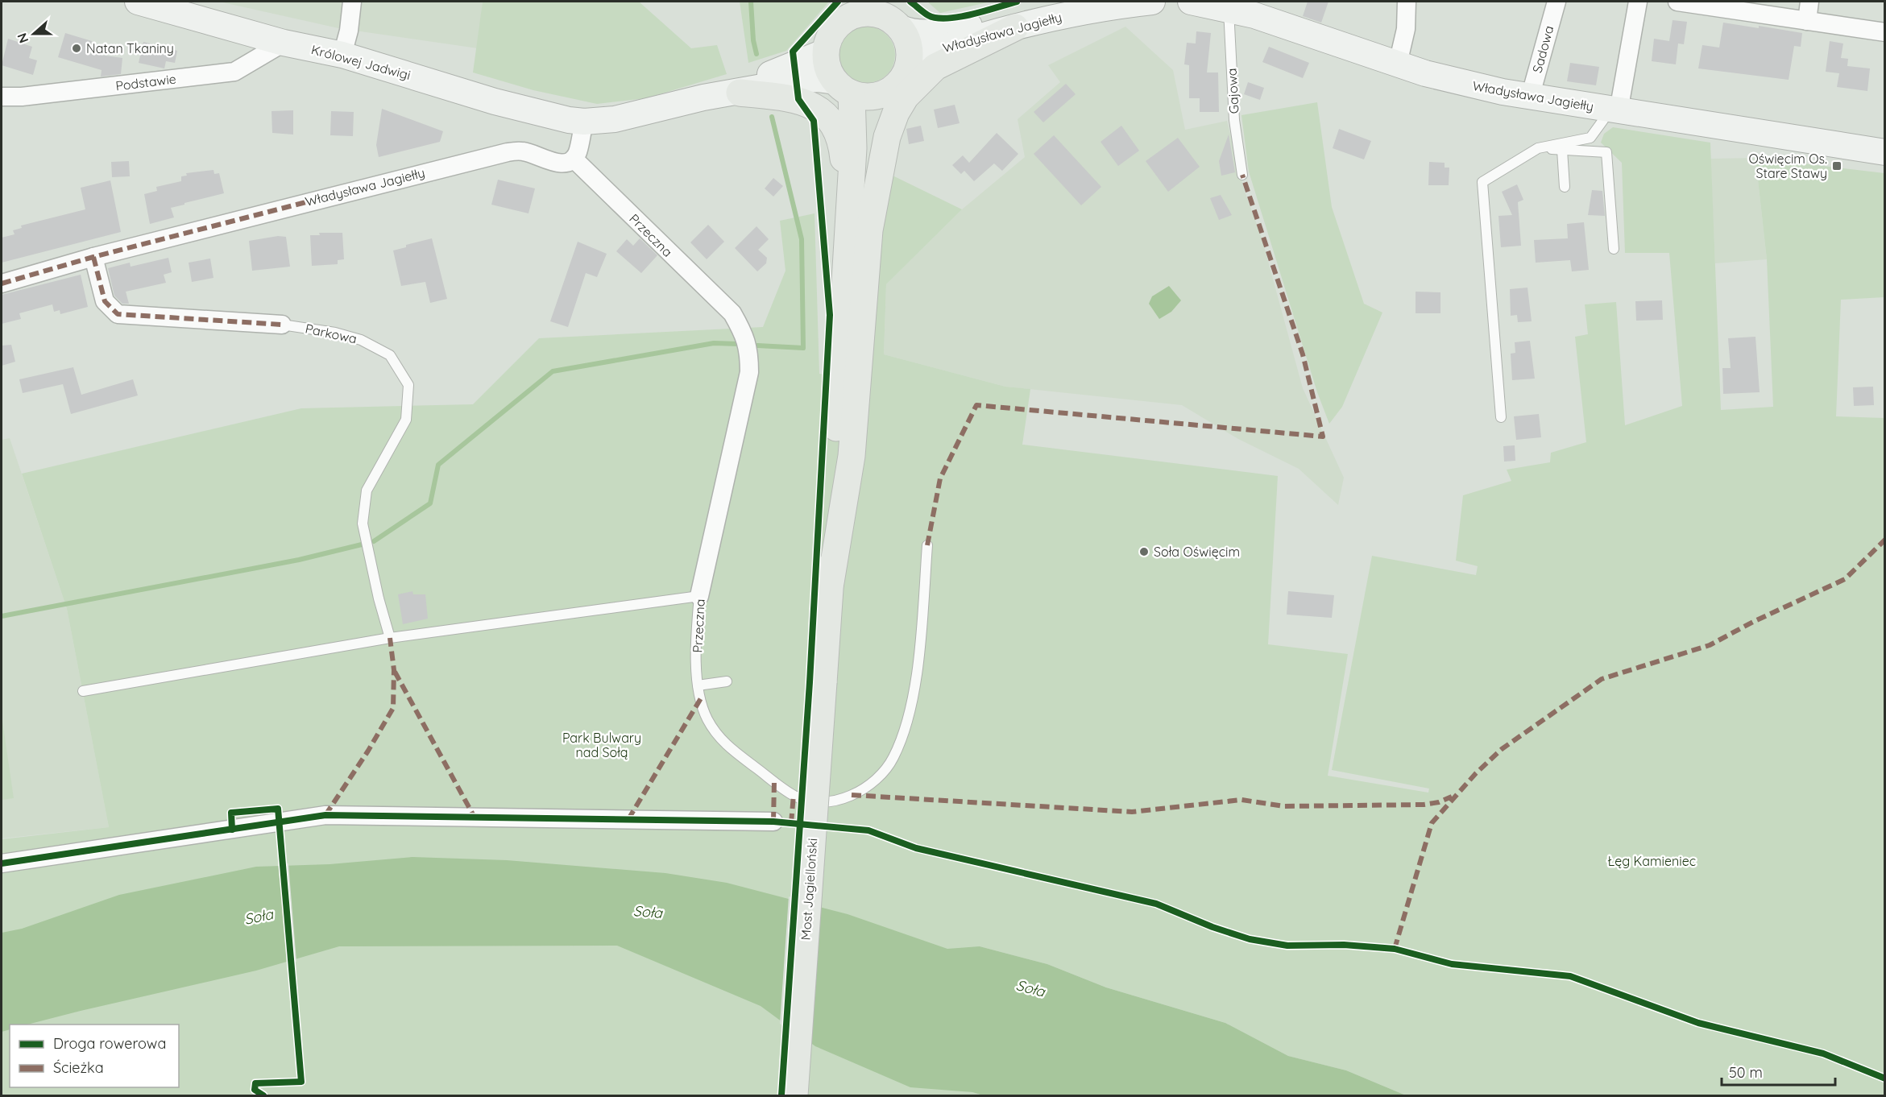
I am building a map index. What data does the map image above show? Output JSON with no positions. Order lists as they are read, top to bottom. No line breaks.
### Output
{"streets":{"main road":["Most Jagielloński"],"street":["Władysława Jagiełły","Sadowa","Królowej Jadwigi","Podstawie","Przeczna","Parkowa"],"lane":["Gajowa"]},"crossings":[["Władysława Jagiełły","Sadowa"],["Władysława Jagiełły","Gajowa"],["Władysława Jagiełły","Przeczna"],["Władysława Jagiełły","Parkowa"],["Królowej Jadwigi","Podstawie"]],"water":["Soła"],"parks":["Park Bulwary nad Sołą","Łęg Kamieniec"],"places":{"other":["Natan Tkaniny","Soła Oświęcim"],"transit":["Oświęcim Os. Stare Stawy"]},"legend":["Droga rowerowa","Ścieżka"],"scale_bar":"50 m","north":"left"}
